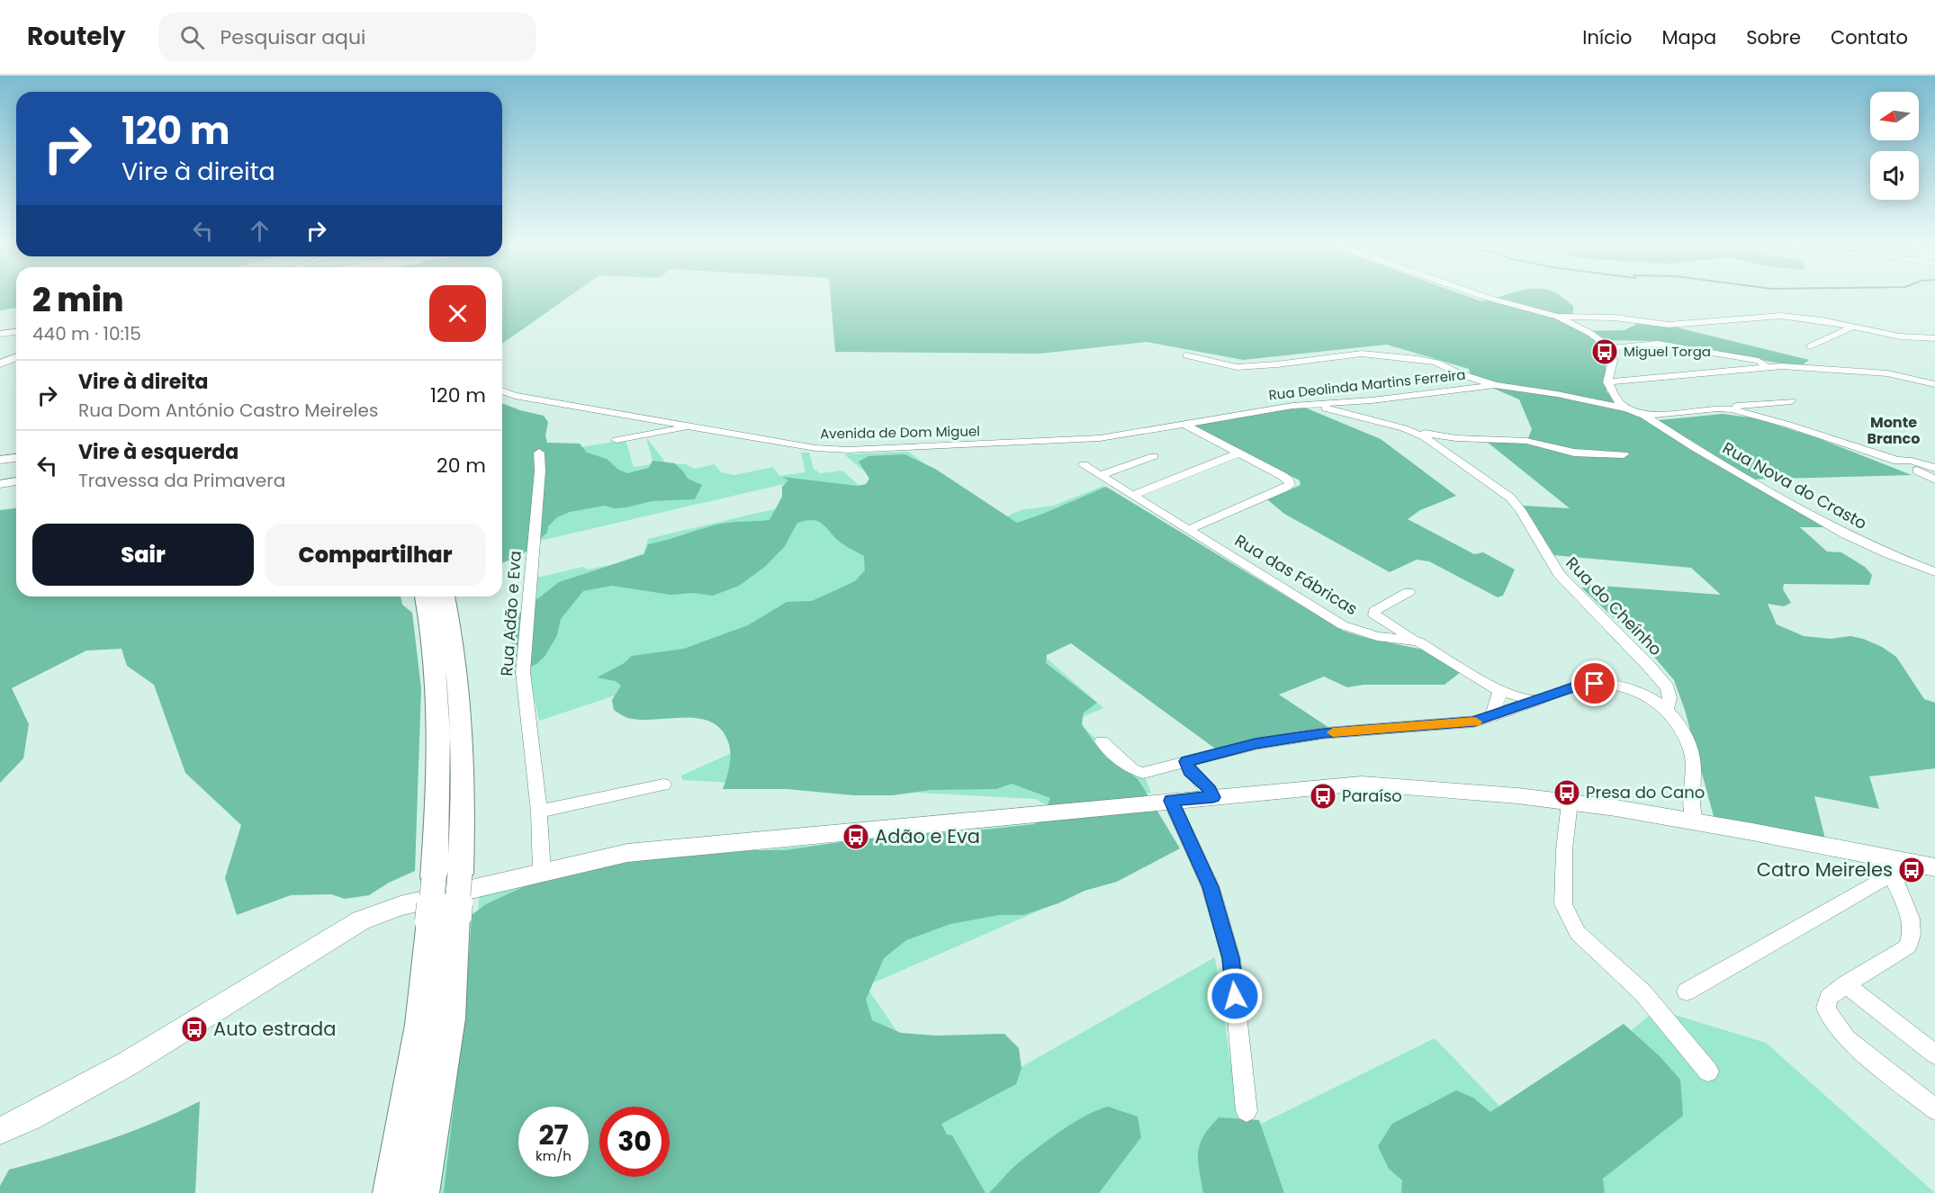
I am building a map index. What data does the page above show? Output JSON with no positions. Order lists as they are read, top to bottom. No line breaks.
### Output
{"streets":{"street":["Rua Deolinda Martins Ferreira","Avenida de Dom Miguel","Rua Nova do Crasto","Rua das Fábricas","Rua do Cheínho","Rua Adão e Eva"]},"crossings":[["Rua Deolinda Martins Ferreira","Avenida de Dom Miguel"],["Rua Deolinda Martins Ferreira","Rua Nova do Crasto"],["Rua Deolinda Martins Ferreira","Rua do Cheínho"]],"districts":["Monte Branco"],"places":{"bus stop":["Miguel Torga","Presa do Cano","Paraíso","Adão e Eva","Catro Meireles","Auto estrada"]},"north":"left","page":{"header":"Routely","search":"Pesquisar aqui","nav":["Início","Mapa","Sobre","Contato"],"turn":["120 m","Vire à direita"],"heading":["2 min","440 m · 10:15"],"list":[{"name":"Vire à direita","note":"Rua Dom António Castro Meireles","value":"120 m"},{"name":"Vire à esquerda","note":"Travessa da Primavera","value":"20 m"}],"buttons":["Sair","Compartilhar"],"speed":"27 km/h","limit":"30"}}
